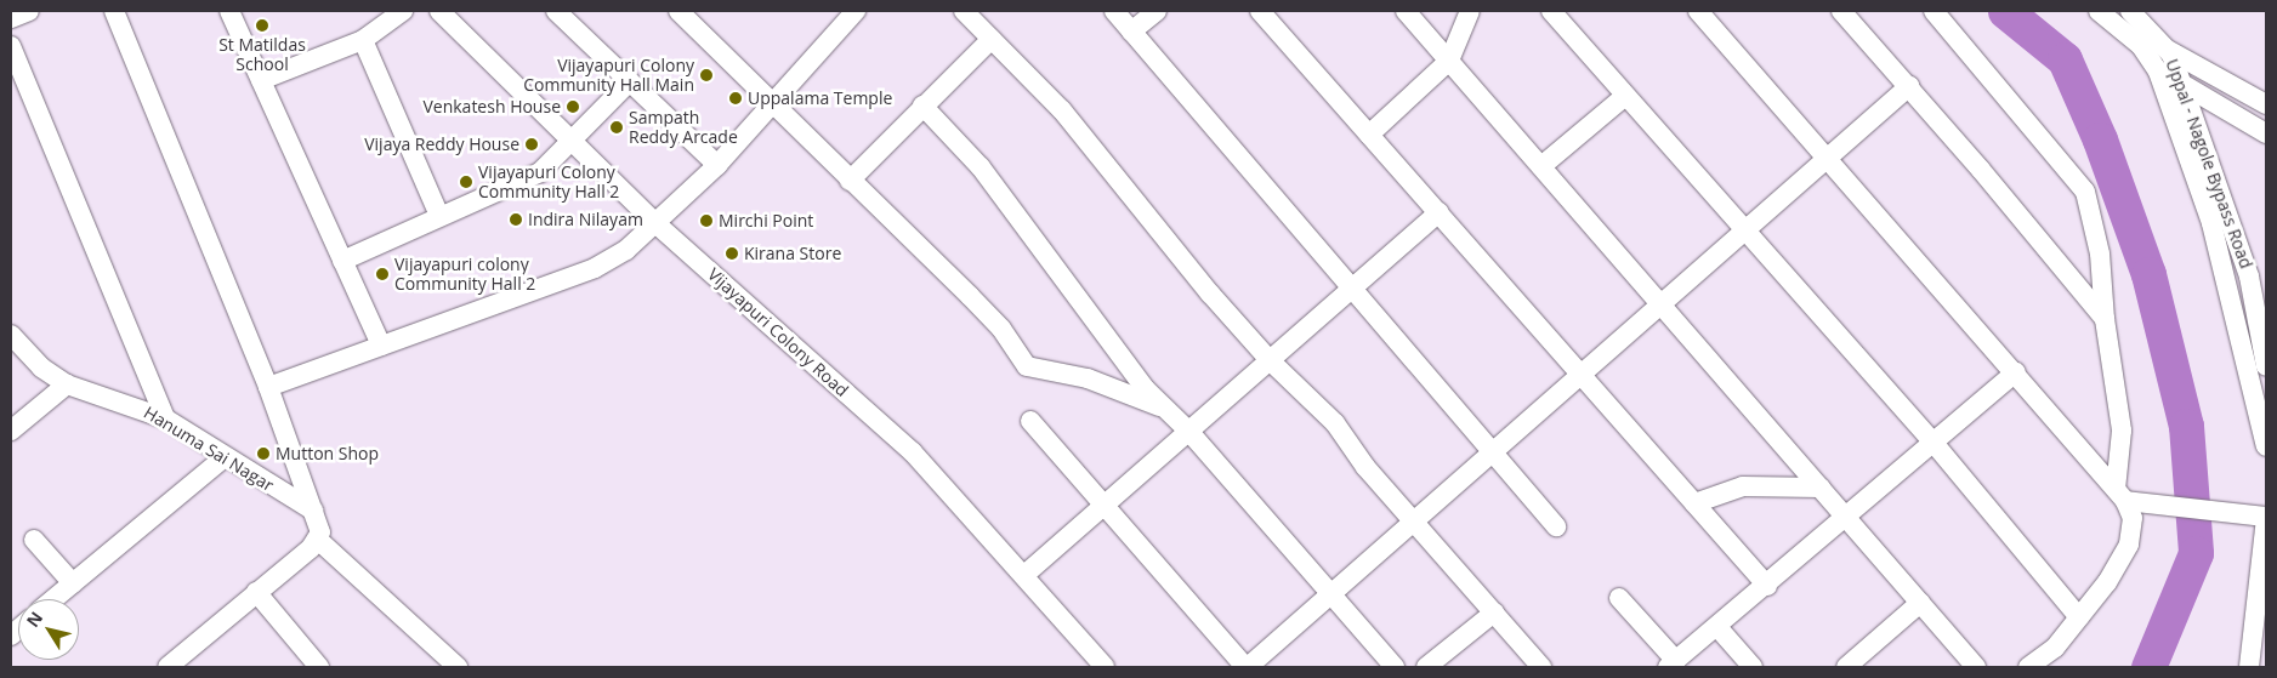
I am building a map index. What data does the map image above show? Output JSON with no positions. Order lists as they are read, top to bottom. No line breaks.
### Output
{"streets":{"street":["Uppal - Nagole Bypass Road","Vijayapuri Colony Road","Hanuma Sai Nagar"]},"places":["St Matildas School","Vijayapuri Colony Community Hall Main","Uppalama Temple","Venkatesh House","Sampath Reddy Arcade","Vijaya Reddy House","Vijayapuri Colony Community Hall 2","Indira Nilayam","Mirchi Point","Kirana Store","Vijayapuri colony Community Hall 2","Mutton Shop"],"north":"top left"}
